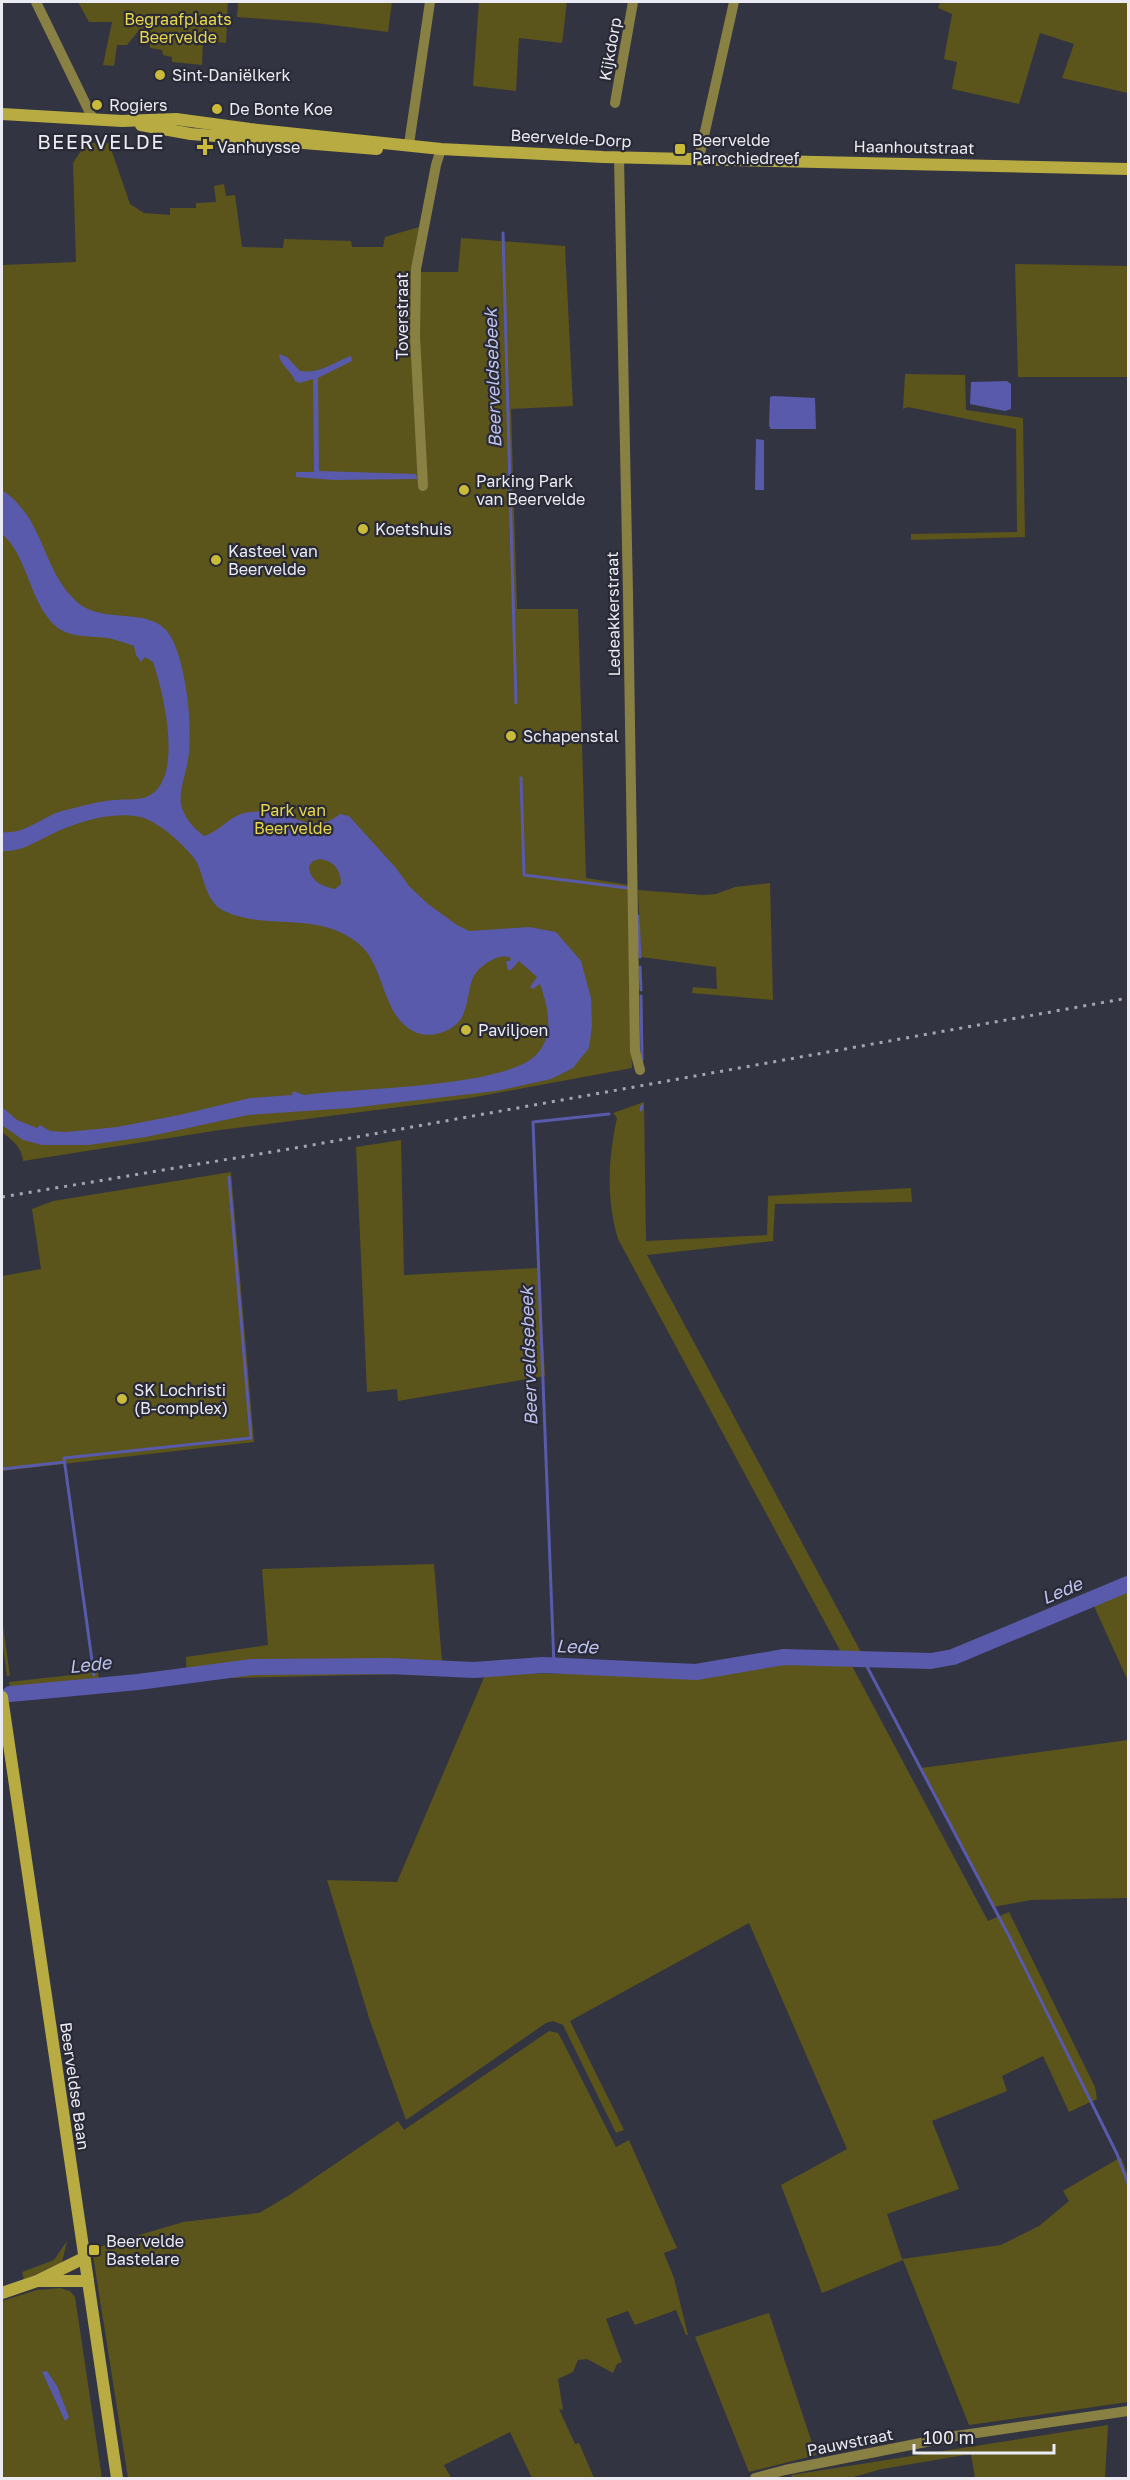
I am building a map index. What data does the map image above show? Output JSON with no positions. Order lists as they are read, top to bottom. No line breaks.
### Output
{"streets":{"street":["Kijkdorp","Beervelde-Dorp","Haanhoutstraat","Toverstraat","Ledeakkerstraat","Beerveldse Baan","Pauwstraat"]},"crossings":[["Beervelde-Dorp","Haanhoutstraat"],["Beervelde-Dorp","Toverstraat"],["Beervelde-Dorp","Ledeakkerstraat"]],"districts":["BEERVELDE"],"water":["Beerveldsebeek","Lede"],"parks":["Begraafplaats Beervelde","Park van Beervelde"],"places":{"other":["Sint-Daniëlkerk","Rogiers","De Bonte Koe","Parking Park van Beervelde","Koetshuis","Kasteel van Beervelde","Schapenstal","Paviljoen","SK Lochristi (B-complex)"],"health":["Vanhuysse"],"transit":["Beervelde Parochiedreef","Beervelde Bastelare"]},"scale_bar":"100 m"}
